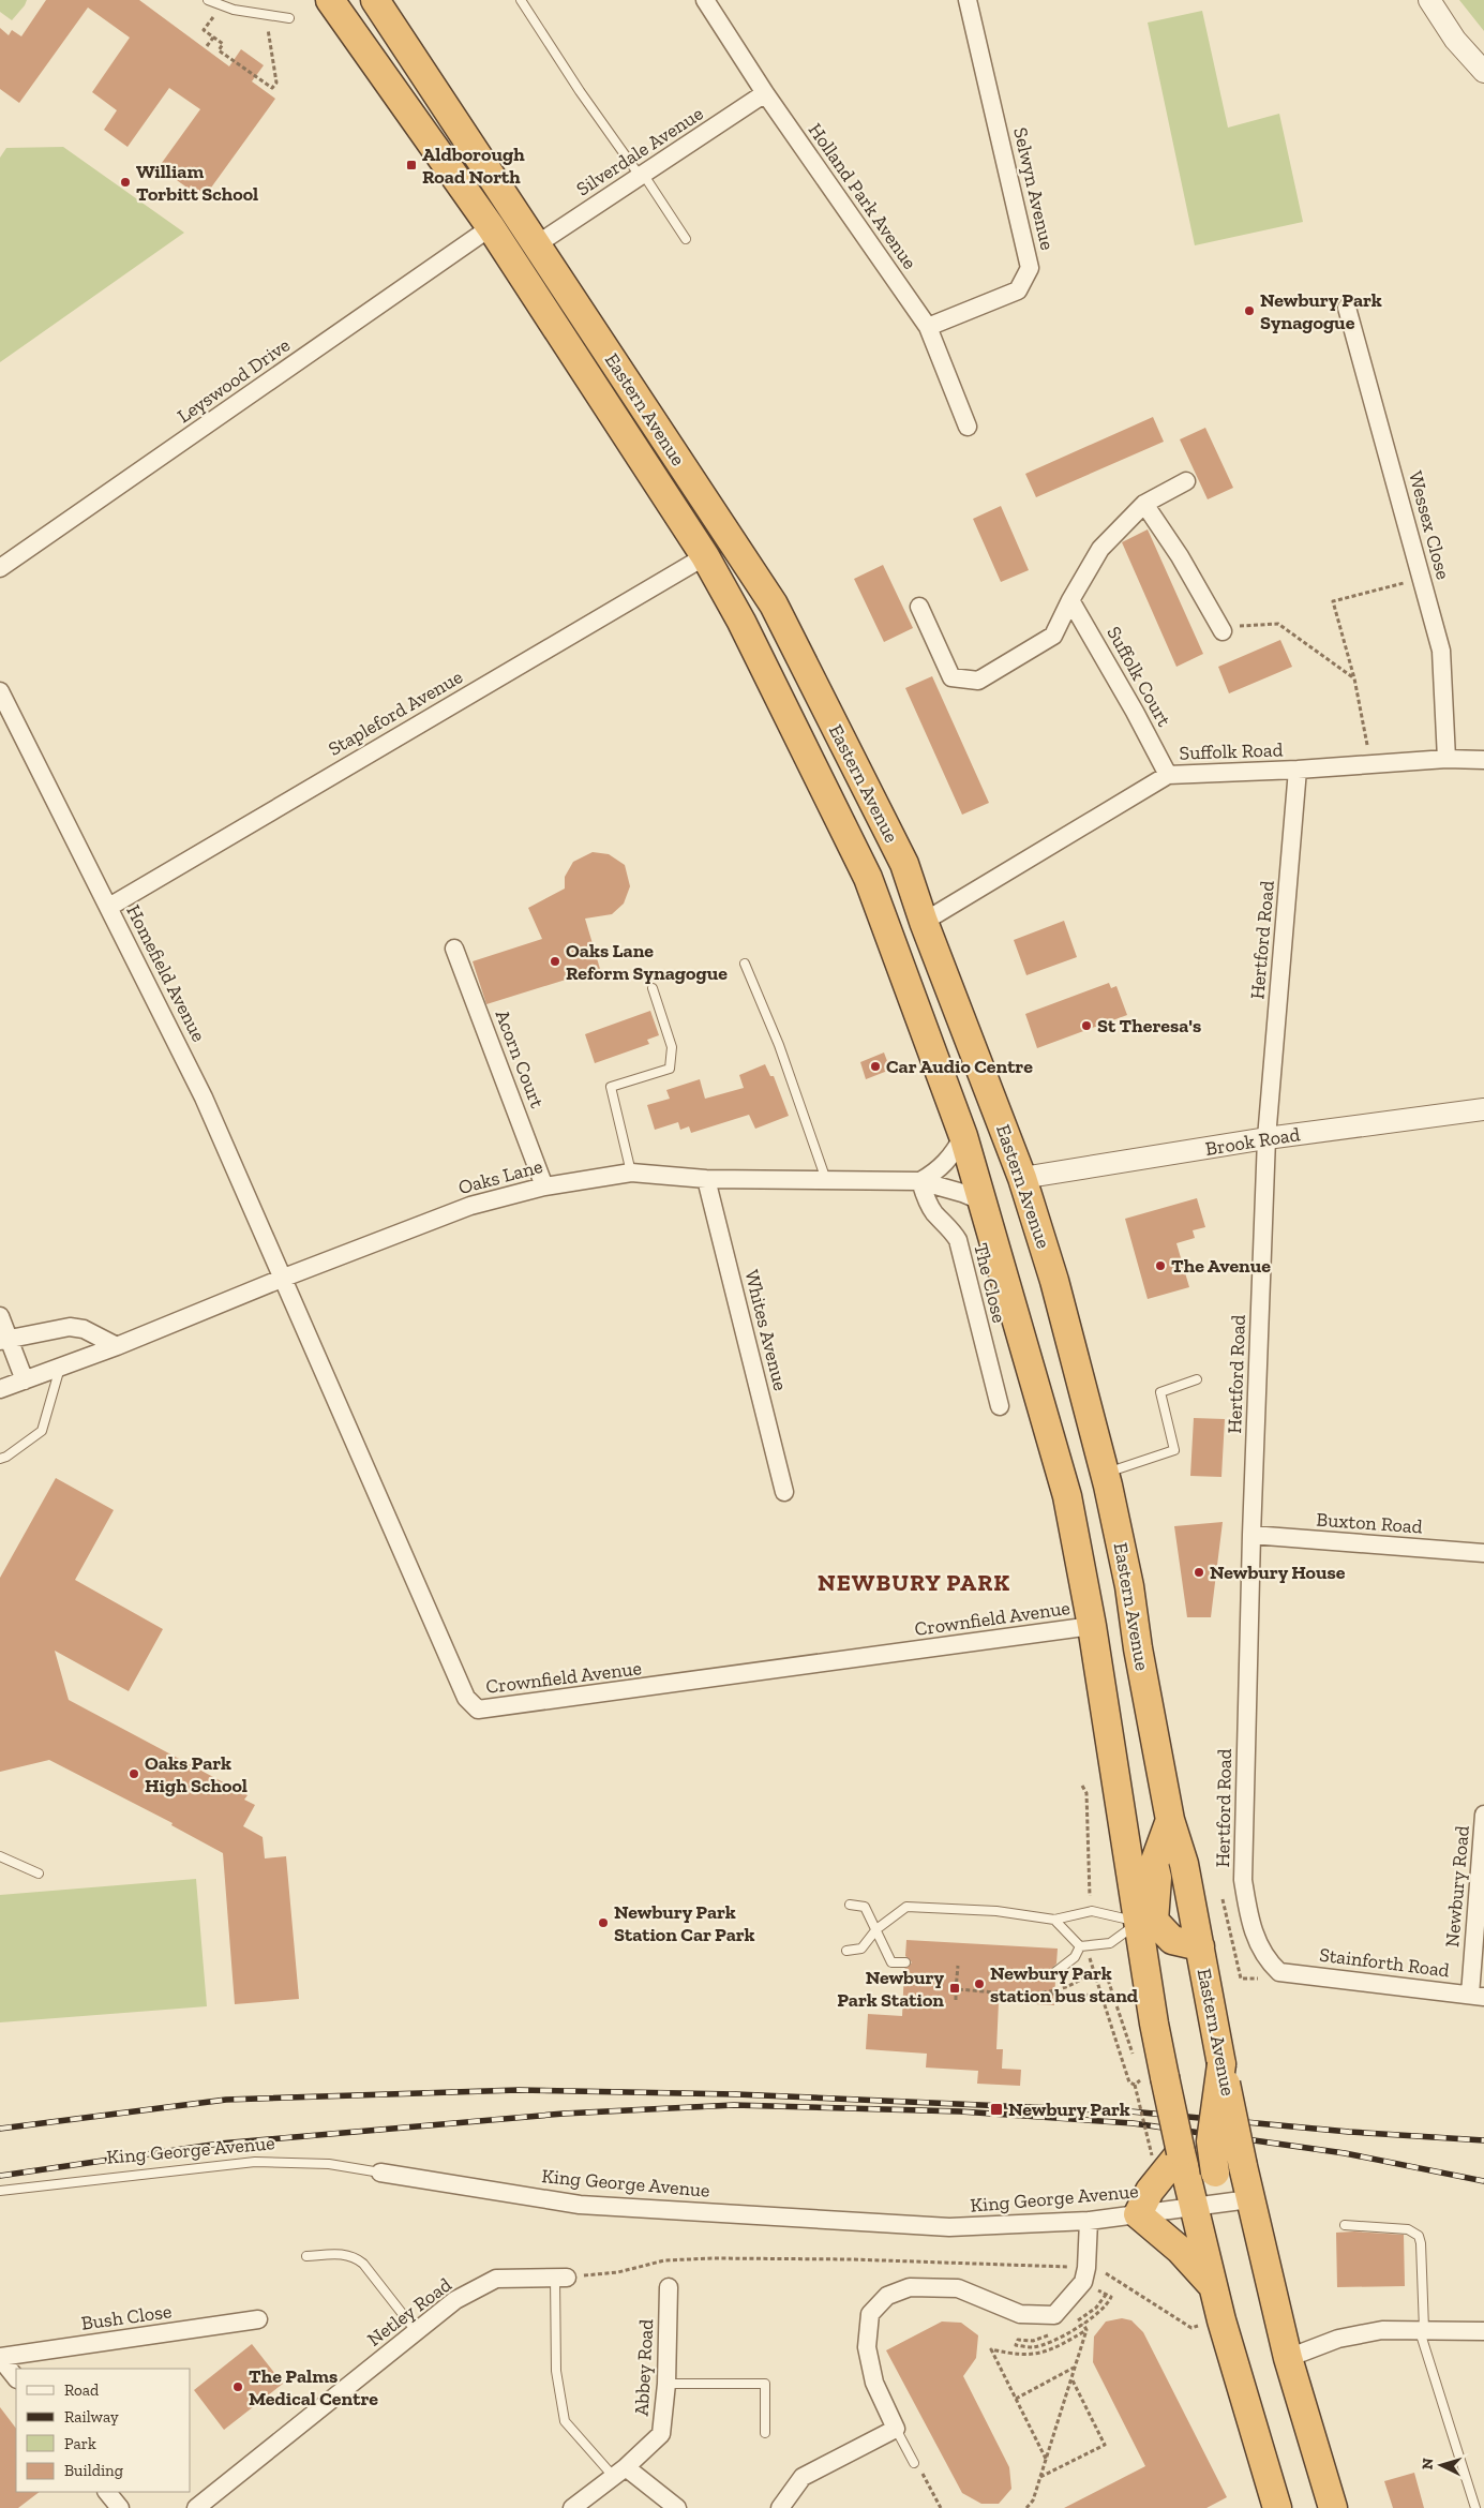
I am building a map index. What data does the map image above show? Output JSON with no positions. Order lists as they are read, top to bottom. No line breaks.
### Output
{"streets":{"highway":["Eastern Avenue"],"street":["Silverdale Avenue","Selwyn Avenue","Holland Park Avenue","Leyswood Drive","Wessex Close","Suffolk Court","Stapleford Avenue","Suffolk Road","Hertford Road","Homefield Avenue","Acorn Court","Brook Road","Oaks Lane","The Close","Whites Avenue","Buxton Road","Crownfield Avenue","Newbury Road","Stainforth Road","King George Avenue","Netley Road","Bush Close","Abbey Road"]},"crossings":[["Silverdale Avenue","Holland Park Avenue"],["Silverdale Avenue","Eastern Avenue"],["Selwyn Avenue","Holland Park Avenue"],["Leyswood Drive","Eastern Avenue"],["Eastern Avenue","Stapleford Avenue"],["Eastern Avenue","Suffolk Road"],["Eastern Avenue","Brook Road"],["Eastern Avenue","Oaks Lane"],["Eastern Avenue","Crownfield Avenue"],["Eastern Avenue","King George Avenue"],["Wessex Close","Suffolk Road"],["Suffolk Court","Suffolk Road"],["Stapleford Avenue","Homefield Avenue"],["Suffolk Road","Hertford Road"],["Hertford Road","Brook Road"],["Hertford Road","Buxton Road"],["Hertford Road","Stainforth Road"],["Homefield Avenue","Oaks Lane"],["Homefield Avenue","Crownfield Avenue"],["Acorn Court","Oaks Lane"],["Oaks Lane","The Close"],["Oaks Lane","Whites Avenue"],["Oaks Lane","Crownfield Avenue"],["Newbury Road","Stainforth Road"]],"districts":["NEWBURY PARK"],"places":{"transit":["Aldborough Road North","Newbury Park Station","Newbury Park"],"other":["William Torbitt School","Newbury Park Synagogue","Oaks Lane Reform Synagogue","St Theresa's","Car Audio Centre","The Avenue","Newbury House","Oaks Park High School","Newbury Park Station Car Park","Newbury Park station bus stand","The Palms Medical Centre"]},"legend":["Road","Railway","Park","Building"],"north":"left"}
